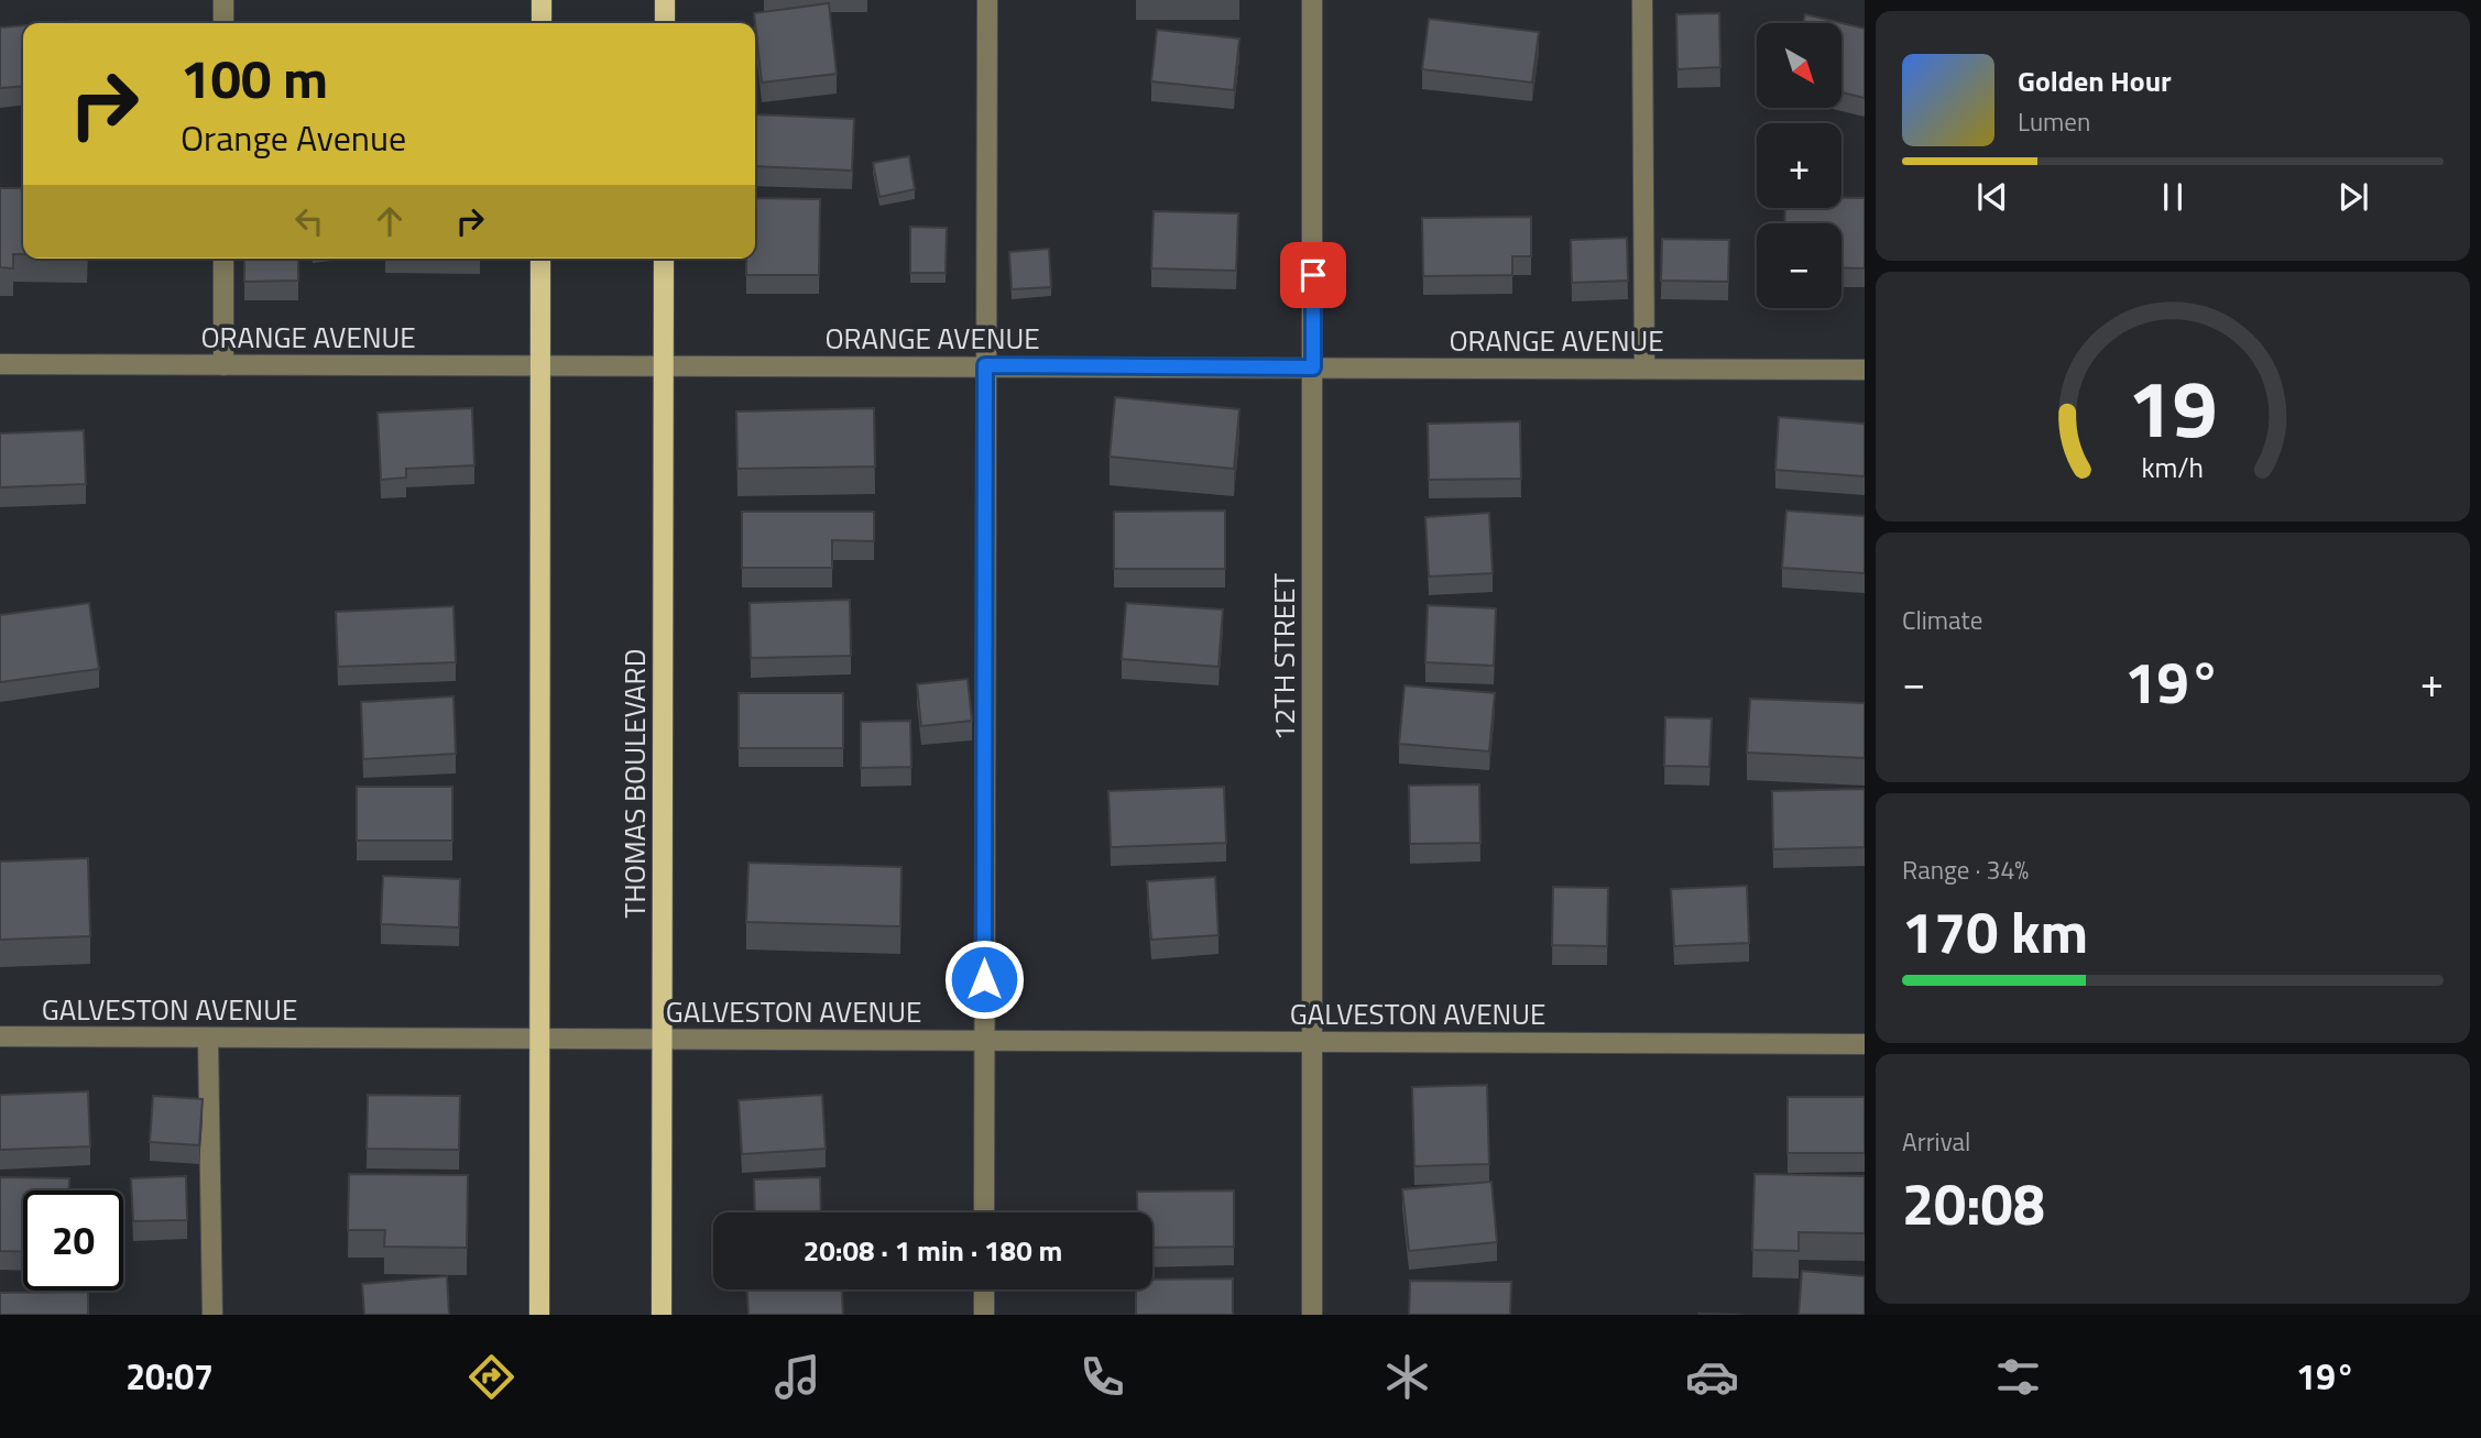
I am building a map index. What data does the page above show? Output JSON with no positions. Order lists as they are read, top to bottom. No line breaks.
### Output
{"streets":{"main road":["THOMAS BOULEVARD"],"street":["ORANGE AVENUE","12TH STREET","GALVESTON AVENUE"]},"crossings":[["ORANGE AVENUE","12TH STREET"],["ORANGE AVENUE","THOMAS BOULEVARD"],["12TH STREET","GALVESTON AVENUE"],["THOMAS BOULEVARD","GALVESTON AVENUE"]],"north":"bottom right","page":{"map_buttons":["+","−"],"turn":["100 m","Orange Avenue"],"song":["Golden Hour","Lumen"],"tile":["Climate",["Range · 34%","170 km"],["Arrival","20:08"]],"heat":["−","19°","+"],"limit":"20","trip":"20:08 · 1 min · 180 m","tabs":["20:07","19°"],"gauge":["19","km/h"]}}
